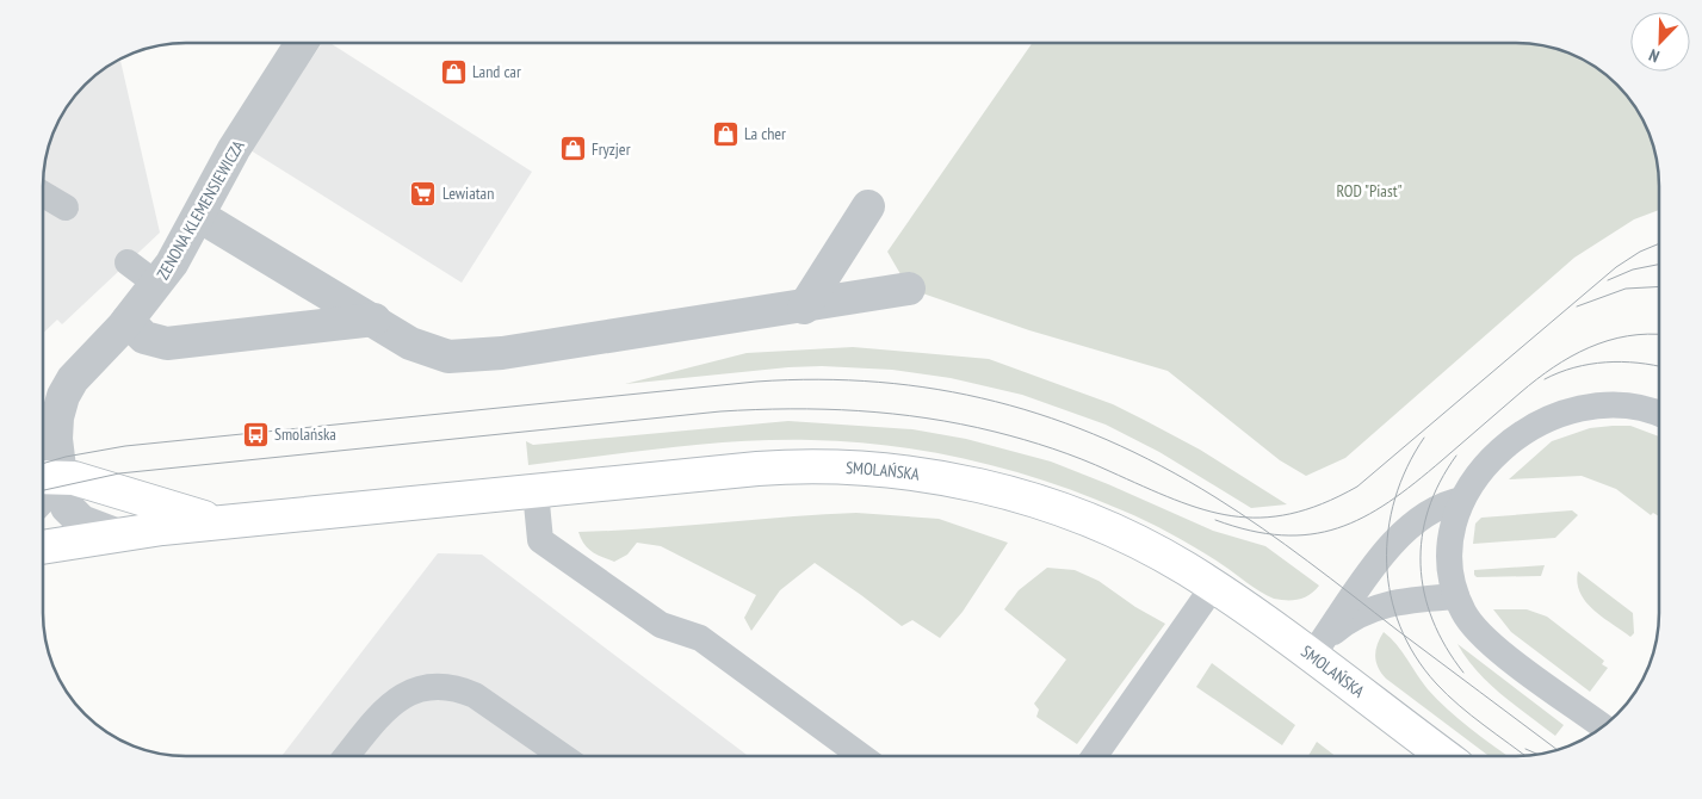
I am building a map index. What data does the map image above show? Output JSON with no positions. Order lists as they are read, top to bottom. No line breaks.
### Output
{"streets":{"street":["ZENONA KLEMENSIEWICZA","SMOLAŃSKA"]},"crossings":[["ZENONA KLEMENSIEWICZA","SMOLAŃSKA"]],"parks":["ROD \"Piast\""],"places":{"shop":["Land car","La cher","Fryzjer"],"supermarket":["Lewiatan"],"bus stop":["Smolańska"]},"north":"bottom left"}
